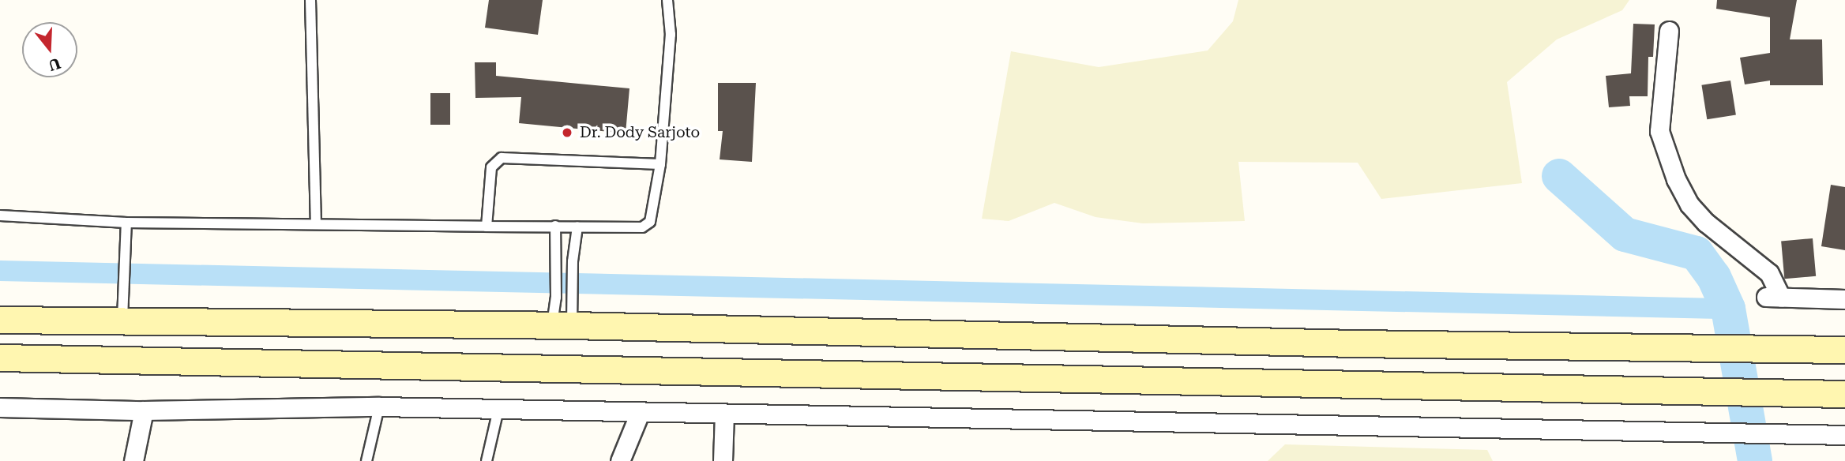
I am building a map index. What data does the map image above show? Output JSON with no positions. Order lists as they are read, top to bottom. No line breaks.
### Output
{"places":["Dr. Dody Sarjoto"],"north":"bottom"}
